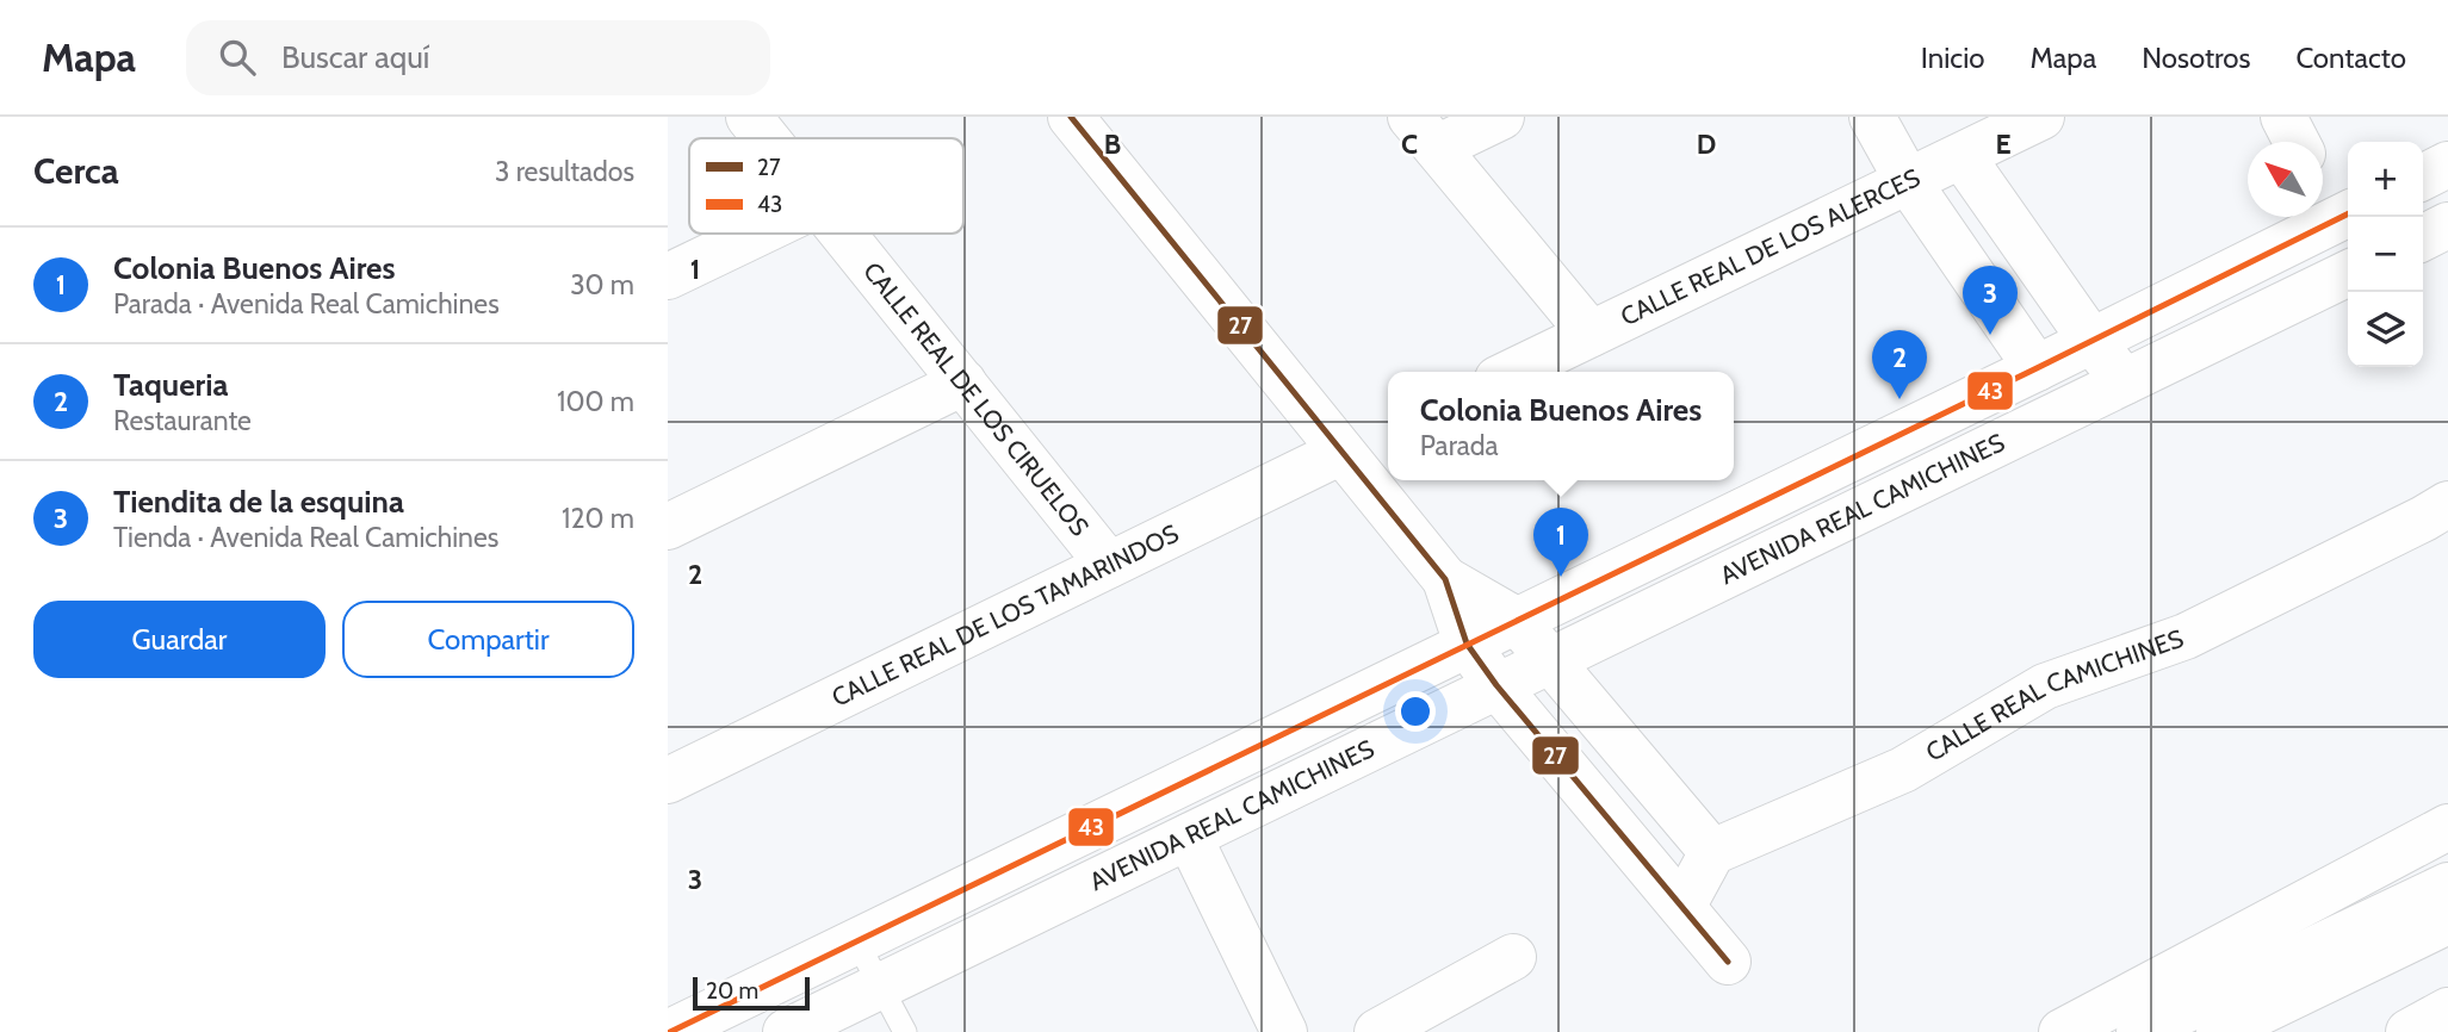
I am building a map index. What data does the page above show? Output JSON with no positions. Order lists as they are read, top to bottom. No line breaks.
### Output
{"streets":{"main road":["CALLE REAL DE LOS ALERCES","CALLE REAL DE LOS CIRUELOS","AVENIDA REAL CAMICHINES","CALLE REAL DE LOS TAMARINDOS","CALLE REAL CAMICHINES"]},"crossings":[["CALLE REAL DE LOS CIRUELOS","CALLE REAL DE LOS TAMARINDOS"]],"lines":["transit line 27","transit line 43"],"legend":["27","43"],"scale_bar":"20 m","north":"top left","page":{"header":"Mapa","search":"Buscar aquí","nav":["Inicio","Mapa","Nosotros","Contacto"],"heading":["Cerca","3 resultados"],"map_buttons":["+","−"],"list":[{"mark":"1","name":"Colonia Buenos Aires","note":"Parada · Avenida Real Camichines","value":"30 m"},{"mark":"2","name":"Taqueria","note":"Restaurante","value":"100 m"},{"mark":"3","name":"Tiendita de la esquina","note":"Tienda · Avenida Real Camichines","value":"120 m"}],"pins":["3","2","1"],"popup":["Colonia Buenos Aires","Parada"],"buttons":["Guardar","Compartir"],"scale":"20 m"},"grid":{"columns":["B","C","D","E"],"rows":["1","2","3"]}}
